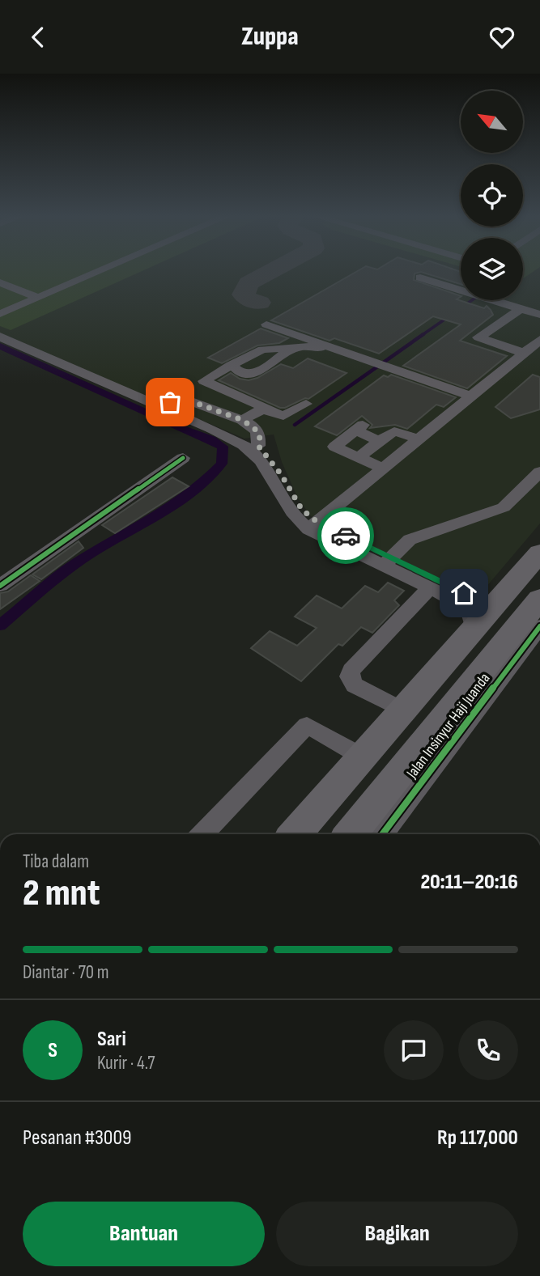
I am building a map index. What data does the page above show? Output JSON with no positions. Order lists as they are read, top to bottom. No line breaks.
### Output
{"streets":{"highway":["Jalan Insinyur Haji Juanda"]},"north":"top left","page":{"header":"Zuppa","heading":["2 mnt","Tiba dalam","20:11–20:16"],"panel":["Sari","Kurir · 4.7","Pesanan #3009","Rp 117,000"],"bar":"Diantar · 70 m","round":"S","buttons":["Bantuan","Bagikan"]}}
